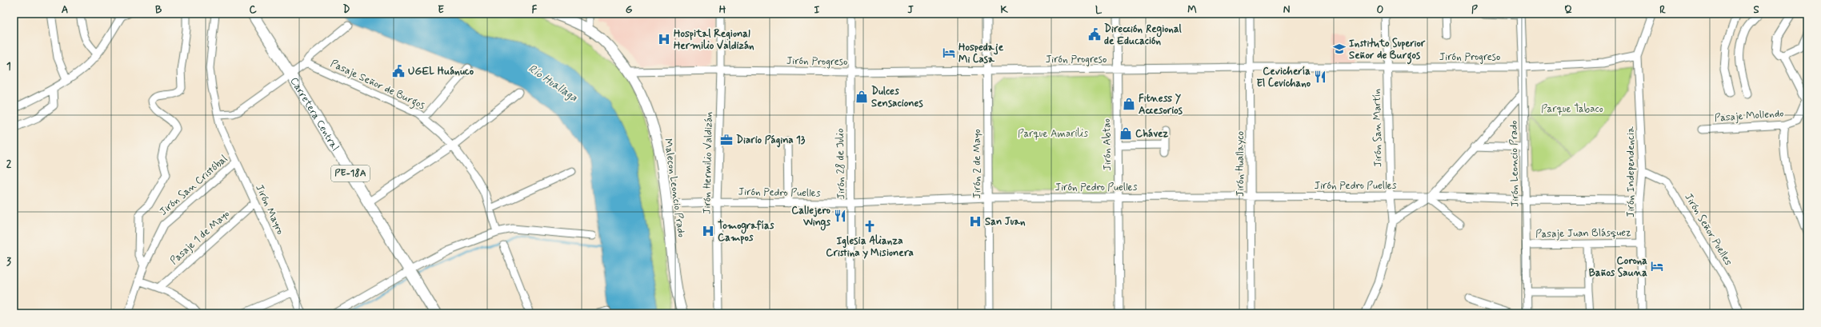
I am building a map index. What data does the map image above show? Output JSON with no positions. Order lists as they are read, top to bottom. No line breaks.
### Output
{"streets":{"highway":["Carretera Central","PE-18A"],"main road":["Malecon Leoncio Prado"],"street":["Jirón Progreso","Pasaje Señor de Burgos","Pasaje Mollendo","Jirón San Martín","Jirón Abtao","Jirón Hermilio Valdizán","Jirón 28 de Julio","Jirón 2 de Mayo","Jirón Huallayco","Jirón Leoncio Prado","Jirón Independencia","Jirón San Cristóbal","Jirón Pedro Puelles","Jirón Mayro","Jirón Señor Puelles","Pasaje Juan Blásquez","Pasaje 1 de Mayo"]},"crossings":[["Jirón Progreso","Jirón San Martín"],["Jirón Progreso","Jirón Abtao"],["Jirón Progreso","Jirón Hermilio Valdizán"],["Jirón Progreso","Jirón 28 de Julio"],["Jirón Progreso","Jirón 2 de Mayo"],["Jirón Progreso","Jirón Huallayco"],["Jirón Progreso","Jirón Leoncio Prado"],["Jirón Progreso","Jirón Independencia"],["Jirón Progreso","Malecon Leoncio Prado"],["Jirón San Martín","Jirón Pedro Puelles"],["Jirón Abtao","Jirón Pedro Puelles"],["Jirón Hermilio Valdizán","Jirón Pedro Puelles"],["Jirón 28 de Julio","Jirón Pedro Puelles"],["Jirón 2 de Mayo","Jirón Pedro Puelles"],["Jirón Huallayco","Jirón Pedro Puelles"],["Jirón Leoncio Prado","Jirón Pedro Puelles"],["Jirón Leoncio Prado","Pasaje Juan Blásquez"],["Jirón Independencia","Jirón Pedro Puelles"],["Jirón Independencia","Jirón Señor Puelles"],["Jirón Independencia","Pasaje Juan Blásquez"],["Jirón San Cristóbal","Jirón Mayro"],["Jirón Pedro Puelles","Malecon Leoncio Prado"],["Jirón Mayro","Pasaje 1 de Mayo"]],"water":["Río Huallaga"],"parks":["Parque Tabaco","Parque Amarilis"],"places":{"public building":["Dirección Regional de Educación","UGEL Huánuco"],"hospital":["Hospital Regional Hermilio Valdizán","San Juan","Tomografías Campos"],"school or university":["Instituto Superior Señor de Burgos"],"hotel":["Hospedaje Mi Casa","Corona Baños Sauna"],"restaurant":["Cevichería El Cevichano","Callejero Wings"],"shop":["Dulces Sensaciones","Fitness Y Accesorios","Chávez"],"office":["Diario Página 13"],"church":["Iglesia Alianza Cristina y Misionera"]},"grid":{"columns":["A","B","C","D","E","F","G","H","I","J","K","L","M","N","O","P","Q","R","S"],"rows":["1","2","3"]}}
